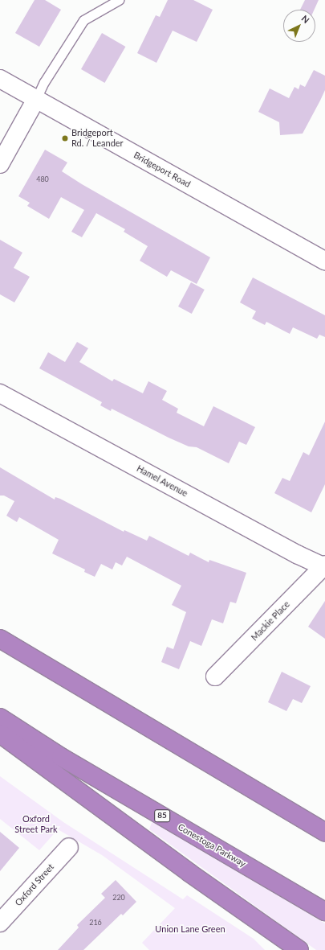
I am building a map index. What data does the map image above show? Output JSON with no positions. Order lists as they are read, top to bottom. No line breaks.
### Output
{"streets":{"highway":["85","Conestoga Parkway"],"street":["Bridgeport Road","Hamel Avenue","Mackie Place","Oxford Street"]},"crossings":[["Hamel Avenue","Mackie Place"]],"parks":["Oxford Street Park","Union Lane Green"],"places":["Bridgeport Rd. / Leander"],"house_numbers":["480","220","216"],"north":"top right"}
